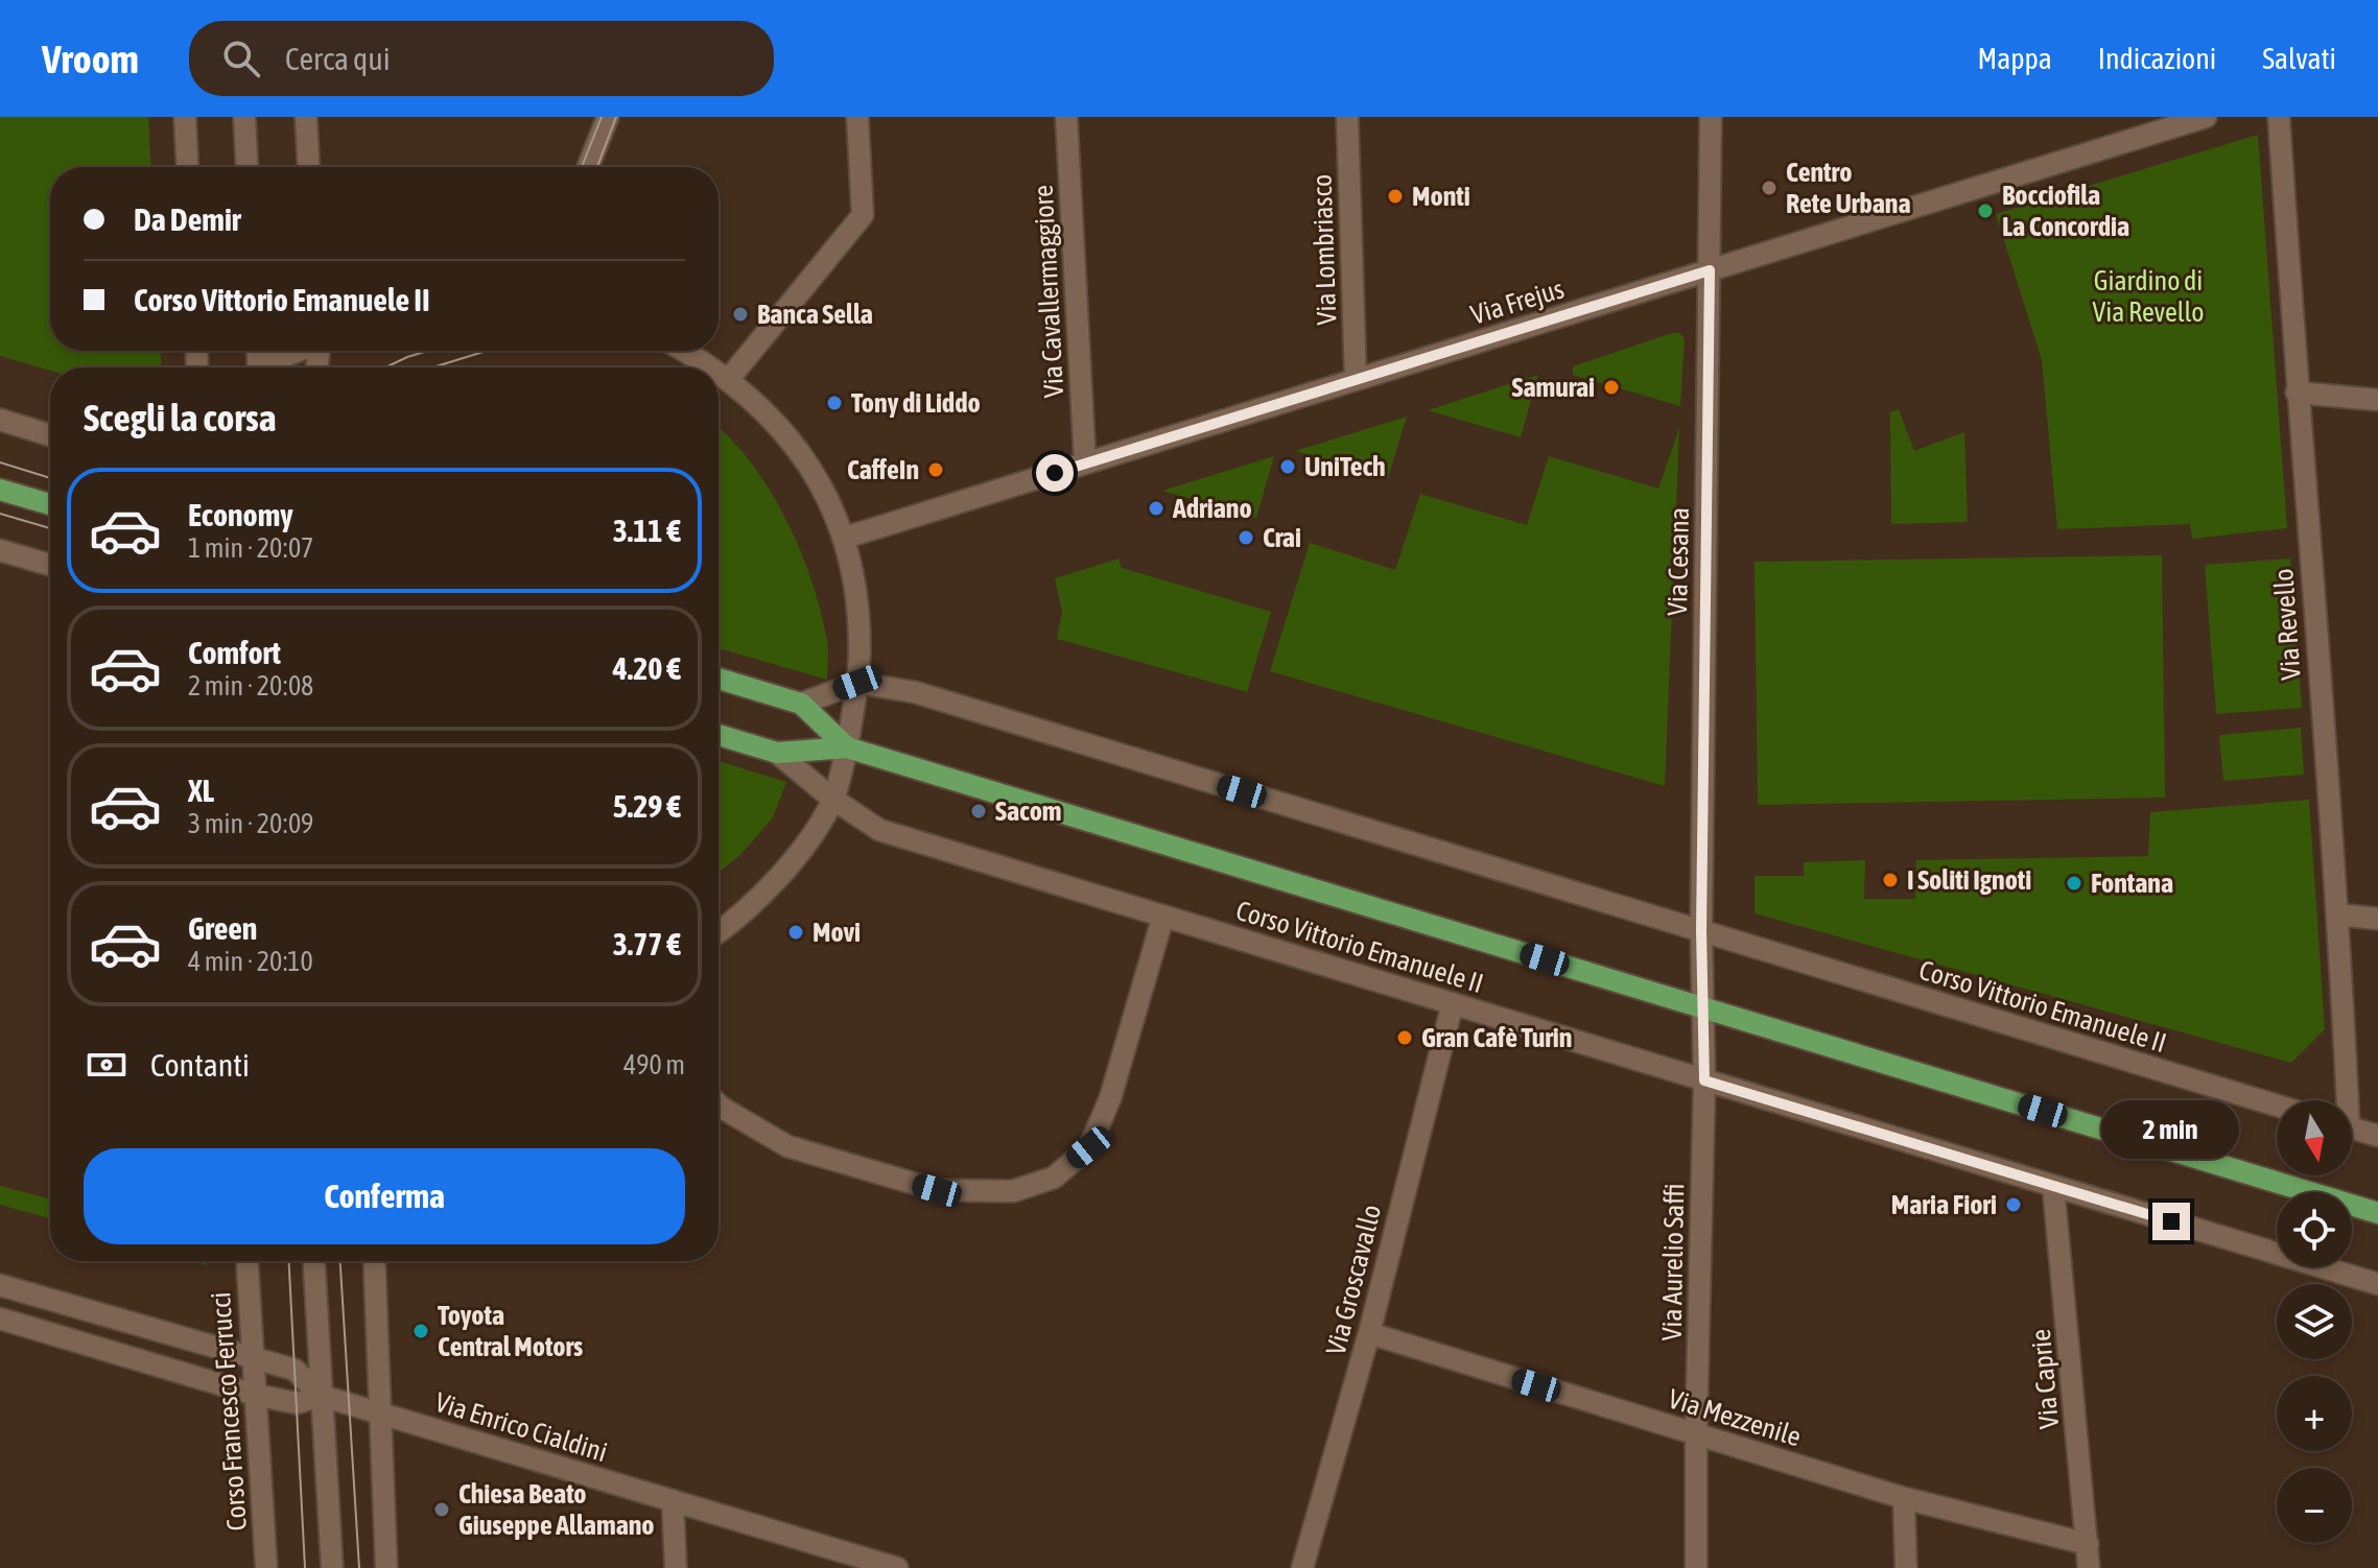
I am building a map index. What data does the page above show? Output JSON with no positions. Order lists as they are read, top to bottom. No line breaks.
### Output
{"streets":{"main road":["Corso Vittorio Emanuele II"],"street":["Via Lombriasco","Via Cavallermaggiore","Via Frejus","Via Cesana","Via Revello","Via Aurelio Saffi","Via Groscavallo","Via Caprie","Corso Francesco Ferrucci","Via Mezzenile","Via Enrico Cialdini"]},"crossings":[["Via Lombriasco","Via Frejus"],["Via Cavallermaggiore","Via Frejus"],["Via Frejus","Via Cesana"],["Via Cesana","Corso Vittorio Emanuele II"],["Via Cesana","Via Aurelio Saffi"],["Corso Vittorio Emanuele II","Via Aurelio Saffi"],["Corso Vittorio Emanuele II","Via Groscavallo"],["Corso Vittorio Emanuele II","Via Caprie"],["Via Aurelio Saffi","Via Mezzenile"],["Via Groscavallo","Via Mezzenile"],["Via Caprie","Via Mezzenile"]],"parks":["Giardino di Via Revello"],"places":["Centro Rete Urbana","Monti","Bocciofila La Concordia","Banca Sella","Samurai","Tony di Liddo","UniTech","CaffeIn","Adriano","Crai","Sacom","I Soliti Ignoti","Fontana","Movi","Gran Cafè Turin","Maria Fiori","Toyota Central Motors","Chiesa Beato Giuseppe Allamano"],"north":"bottom","page":{"header":"Vroom","search":"Cerca qui","nav":["Mappa","Indicazioni","Salvati"],"banner":["Da Demir","Corso Vittorio Emanuele II"],"heading":"Scegli la corsa","list":[{"name":"Economy","note":"1 min · 20:07","value":"3.11 €"},{"name":"Comfort","note":"2 min · 20:08","value":"4.20 €"},{"name":"XL","note":"3 min · 20:09","value":"5.29 €"},{"name":"Green","note":"4 min · 20:10","value":"3.77 €"}],"pay":["Contanti","490 m"],"map_buttons":["+","−"],"bubble":"2 min","buttons":"Conferma"}}
